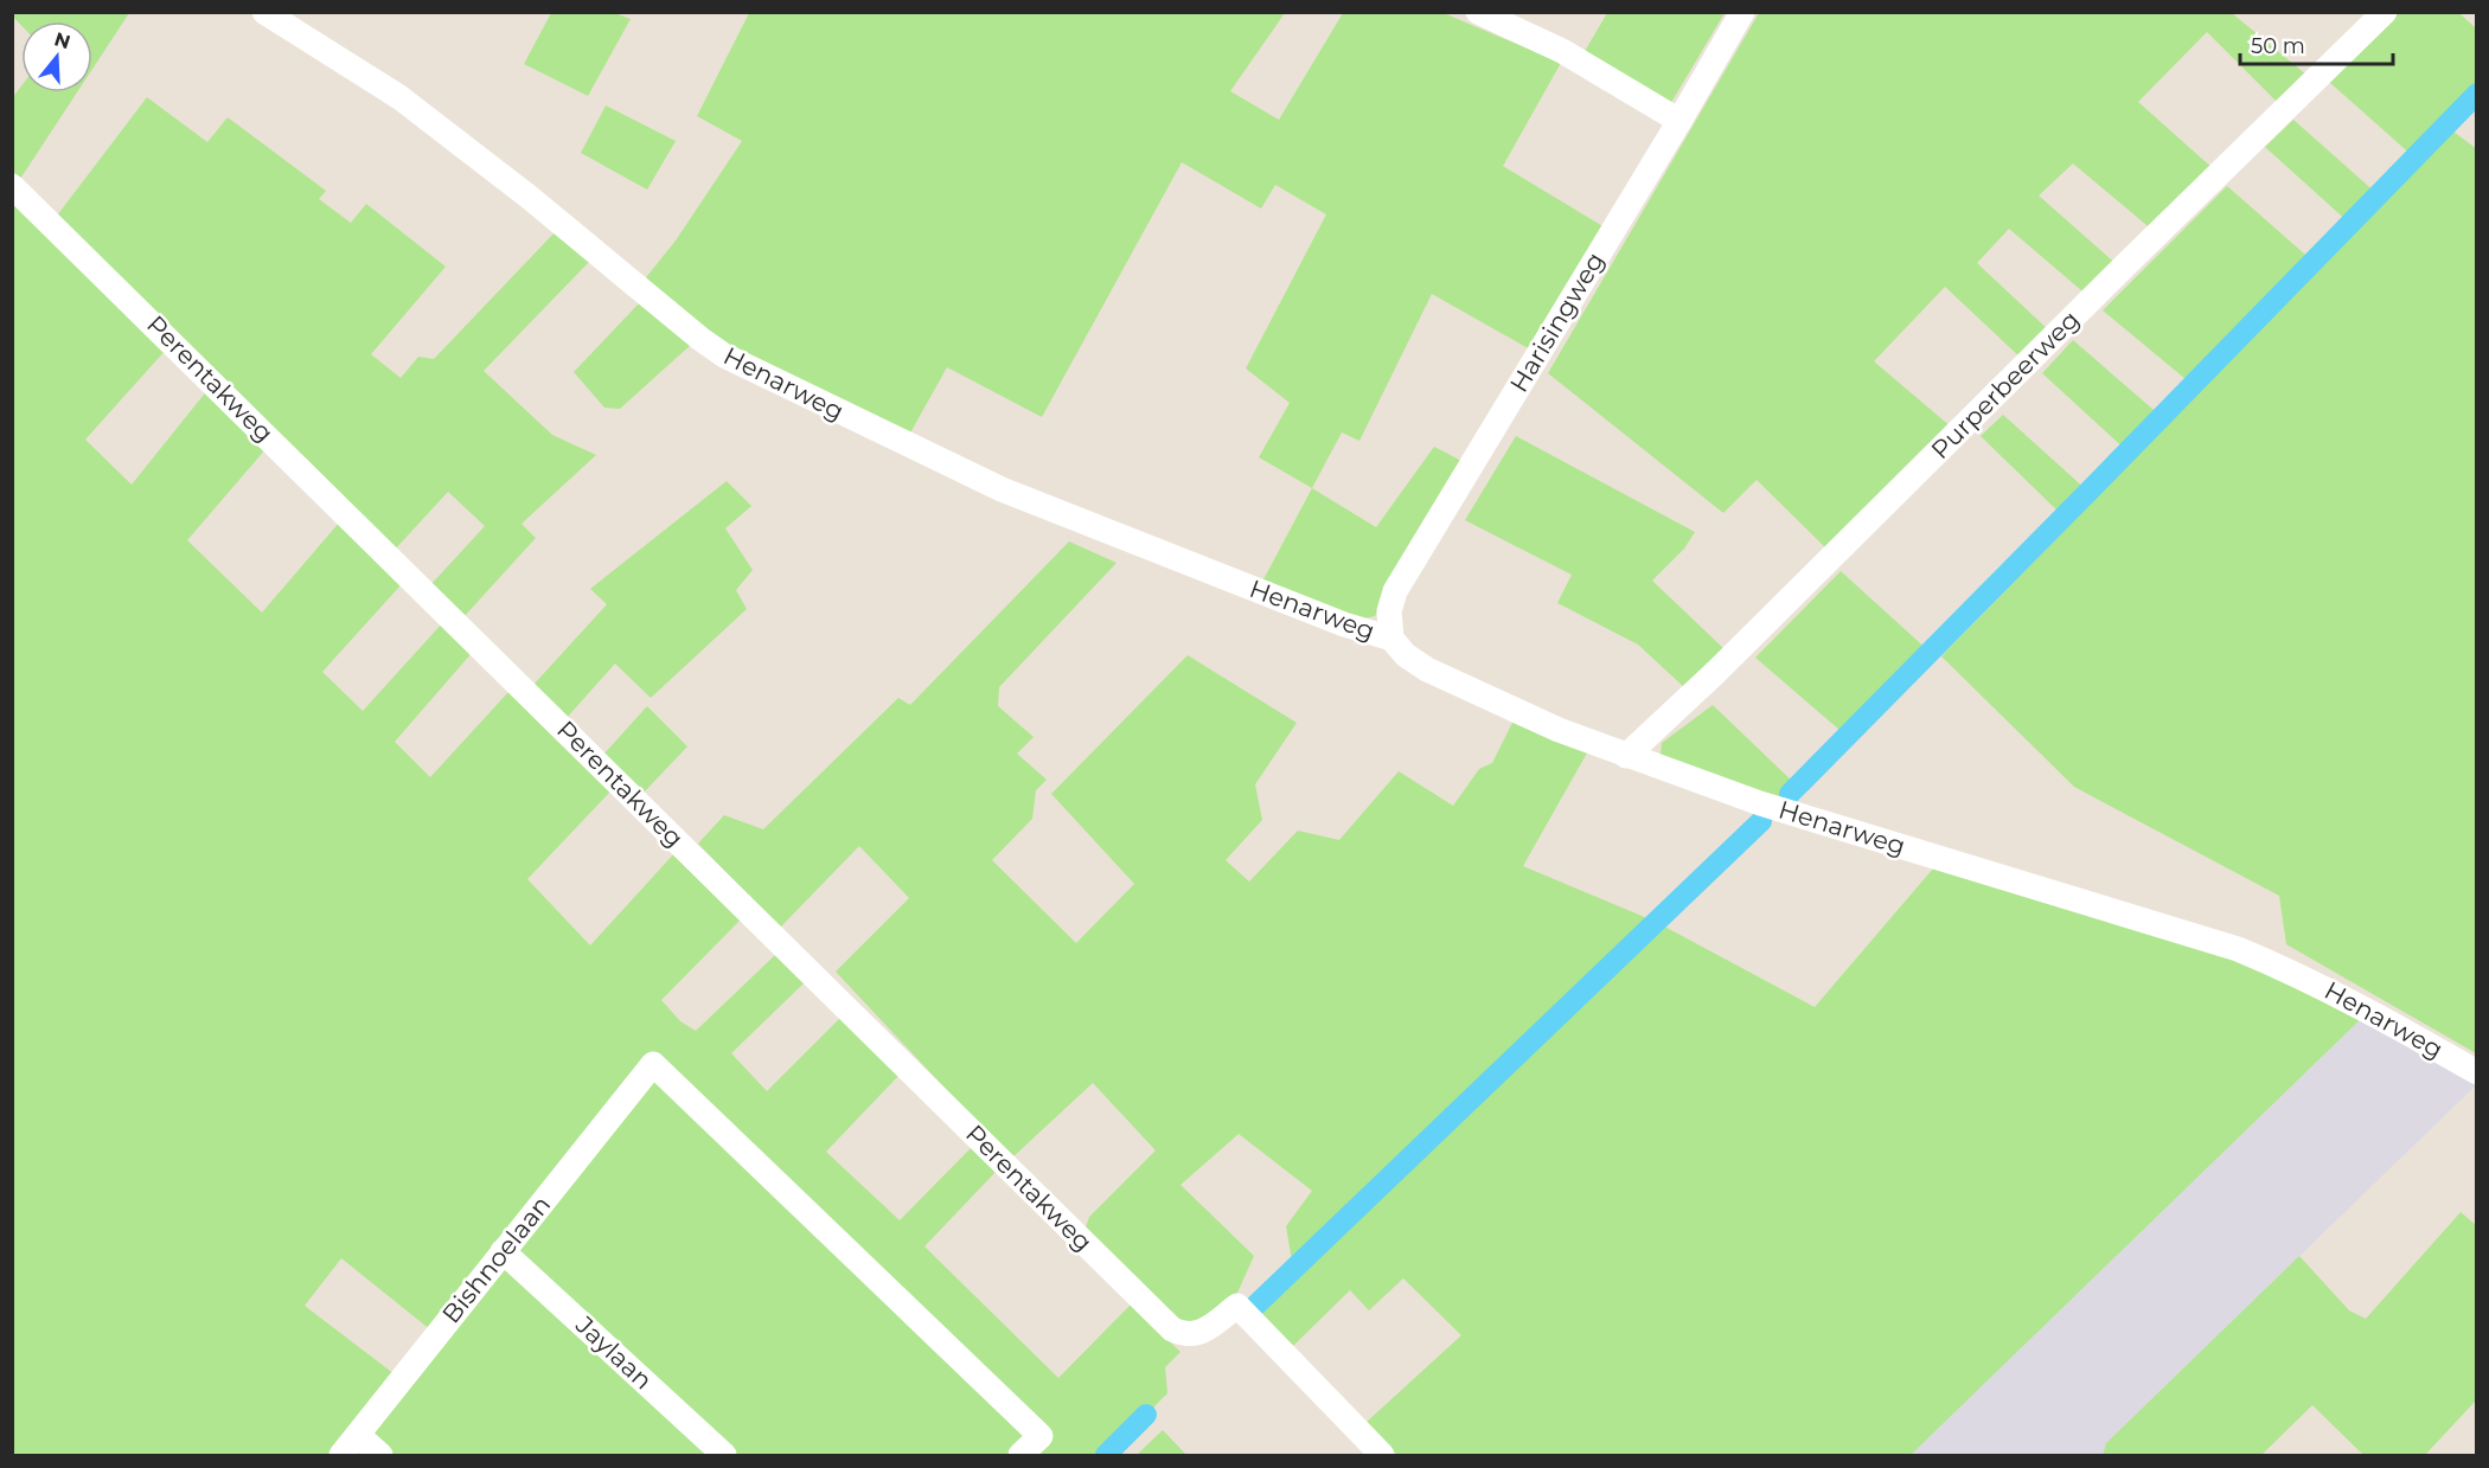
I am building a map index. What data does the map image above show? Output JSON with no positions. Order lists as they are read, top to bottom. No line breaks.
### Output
{"streets":{"street":["Harisingweg","Perentakweg","Henarweg","Purperbeerweg","Bishnoelaan","Jaylaan"]},"crossings":[["Harisingweg","Henarweg"],["Henarweg","Purperbeerweg"],["Bishnoelaan","Jaylaan"]],"scale_bar":"50 m","north":"top"}
